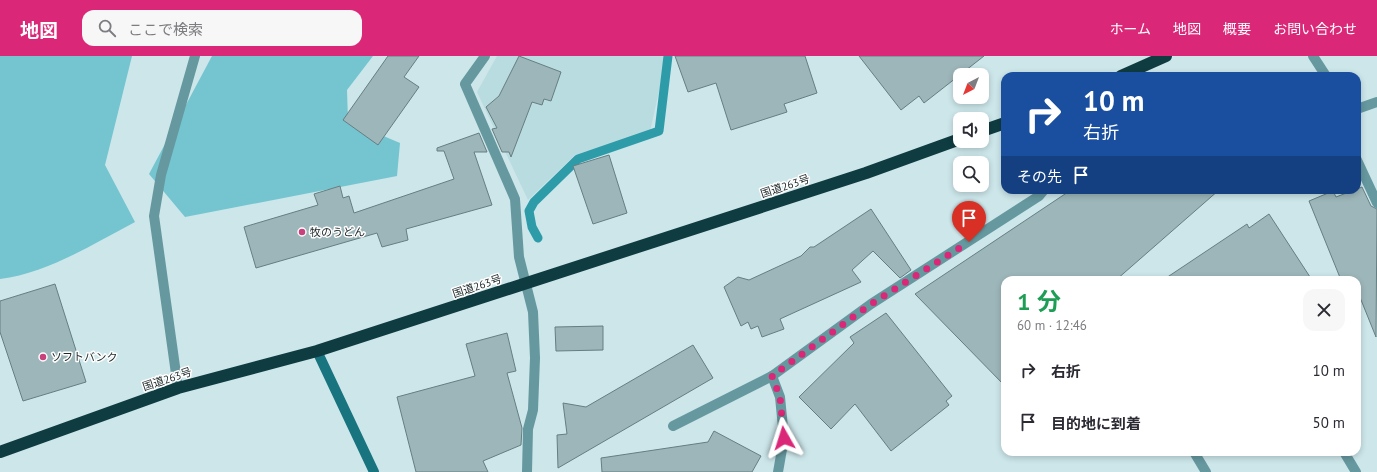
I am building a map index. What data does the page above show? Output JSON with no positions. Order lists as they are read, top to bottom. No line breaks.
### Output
{"streets":{"highway":["国道263号"]},"places":["牧のうどん","ソフトバンク"],"north":"bottom left","page":{"header":"地図","search":"ここで検索","nav":["ホーム","地図","概要","お問い合わせ"],"turn":["10 m","右折"],"then":"その先","heading":["1 分","60 m · 12:46"],"list":[{"name":"右折","value":"10 m"},{"name":"目的地に到着","value":"50 m"}]}}
